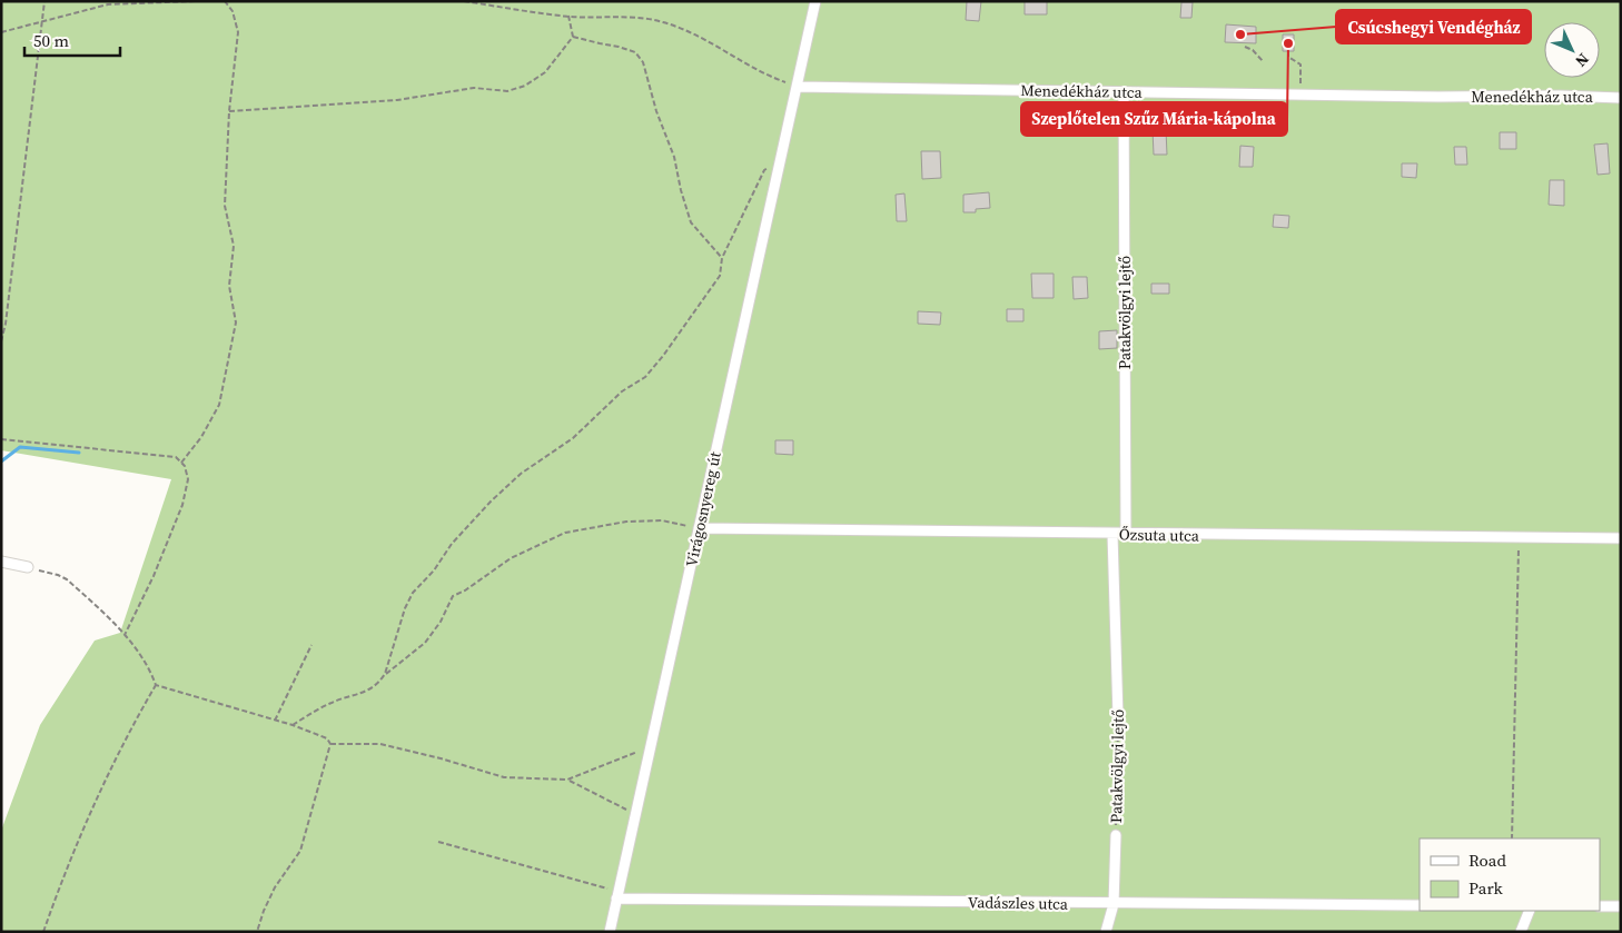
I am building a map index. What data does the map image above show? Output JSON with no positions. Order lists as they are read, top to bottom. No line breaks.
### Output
{"streets":{"street":["Menedékház utca","Patakvölgyi lejtő","Virágosnyereg út","Őzsuta utca","Vadászles utca"]},"crossings":[["Menedékház utca","Patakvölgyi lejtő"],["Menedékház utca","Virágosnyereg út"],["Patakvölgyi lejtő","Őzsuta utca"],["Patakvölgyi lejtő","Vadászles utca"],["Virágosnyereg út","Őzsuta utca"],["Virágosnyereg út","Vadászles utca"]],"places":["Csúcshegyi Vendégház","Szeplőtelen Szűz Mária-kápolna"],"legend":["Road","Park"],"scale_bar":"50 m","north":"bottom right"}
